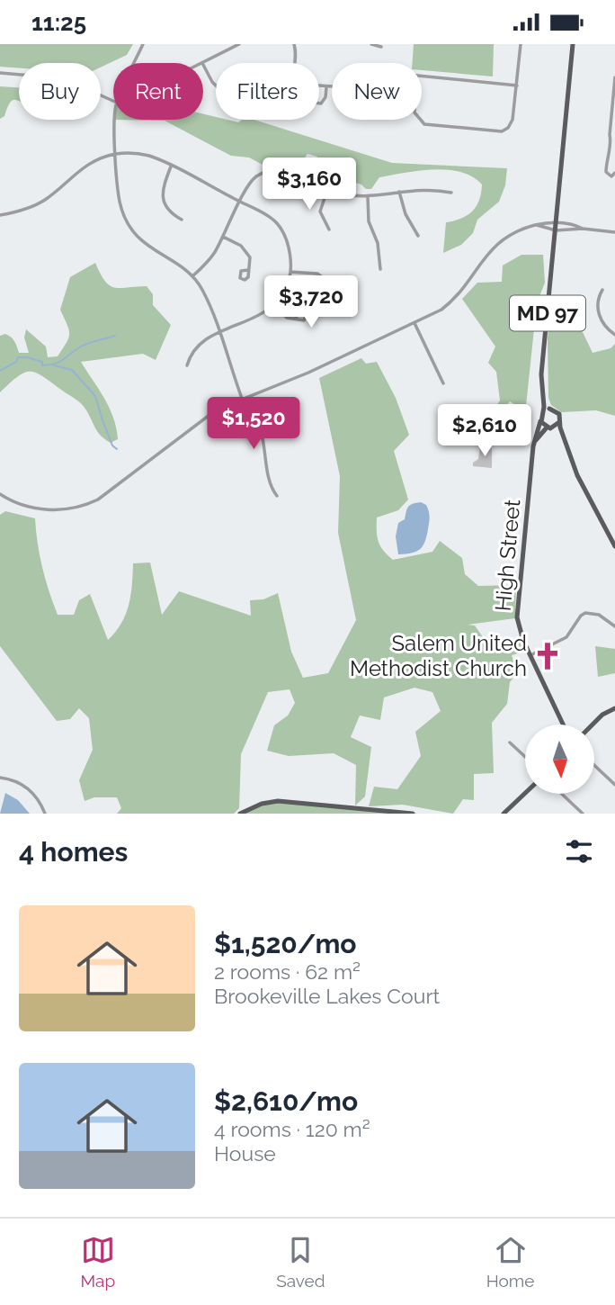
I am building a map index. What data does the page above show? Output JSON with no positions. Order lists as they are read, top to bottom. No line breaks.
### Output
{"streets":{"main road":["MD 97","High Street"]},"crossings":[["MD 97","High Street"]],"places":{"church":["Salem United Methodist Church"]},"north":"bottom","page":{"status":"11:25","chip":["Buy","Rent","Filters","New"],"price":["$3,160","$3,720","$1,520","$2,610"],"heading":"4 homes","list":[{"name":"$1,520/mo","note":"2 rooms · 62 m² · Brookeville Lakes Court"},{"name":"$2,610/mo","note":"4 rooms · 120 m² · House"}],"tabs":["Map","Saved","Home"]}}
